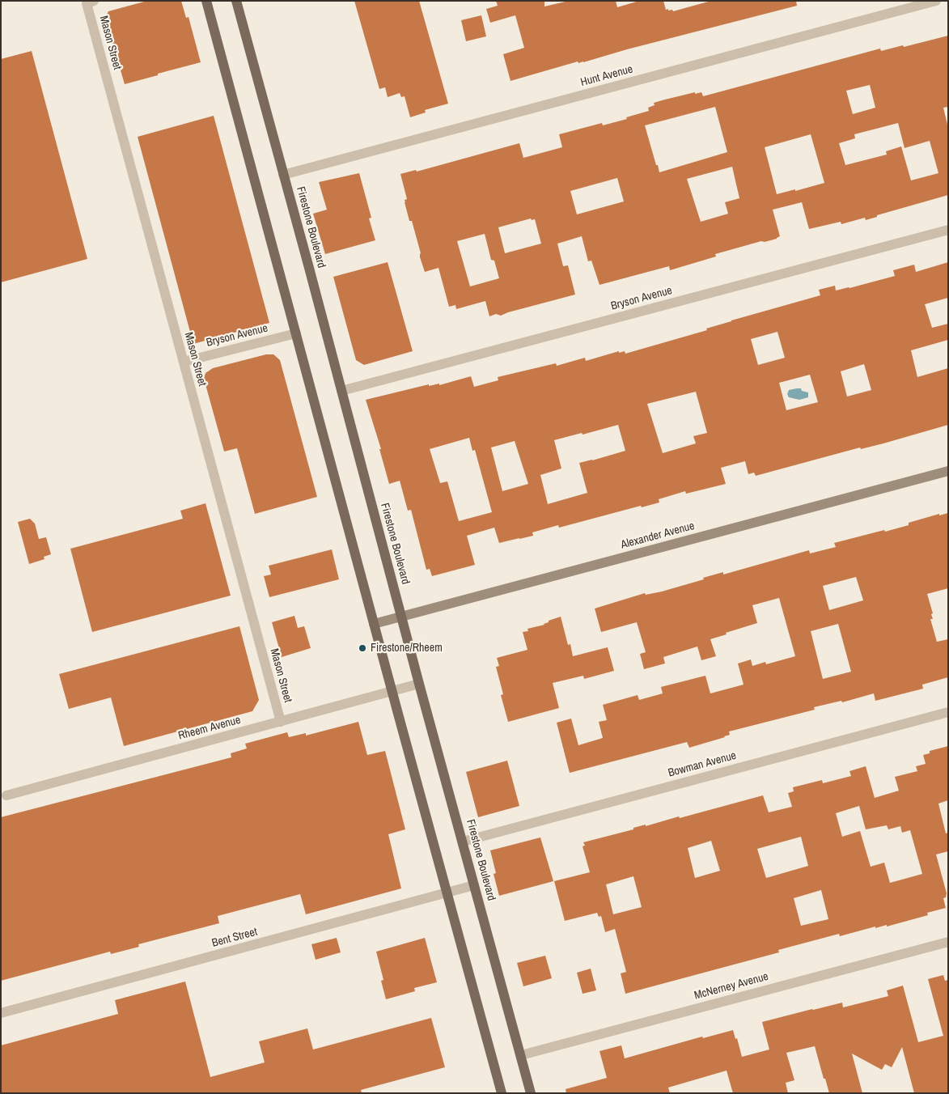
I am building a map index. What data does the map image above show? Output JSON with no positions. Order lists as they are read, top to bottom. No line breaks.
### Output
{"streets":{"main road":["Firestone Boulevard"],"street":["Mason Street","Hunt Avenue","Bryson Avenue","Alexander Avenue","Rheem Avenue","Bowman Avenue","Bent Street","McNerney Avenue"]},"crossings":[["Mason Street","Bryson Avenue"],["Mason Street","Rheem Avenue"],["Hunt Avenue","Firestone Boulevard"],["Firestone Boulevard","Bryson Avenue"],["Firestone Boulevard","Alexander Avenue"],["Firestone Boulevard","Rheem Avenue"],["Firestone Boulevard","Bowman Avenue"],["Firestone Boulevard","Bent Street"],["Firestone Boulevard","McNerney Avenue"]],"places":["Firestone/Rheem"]}
